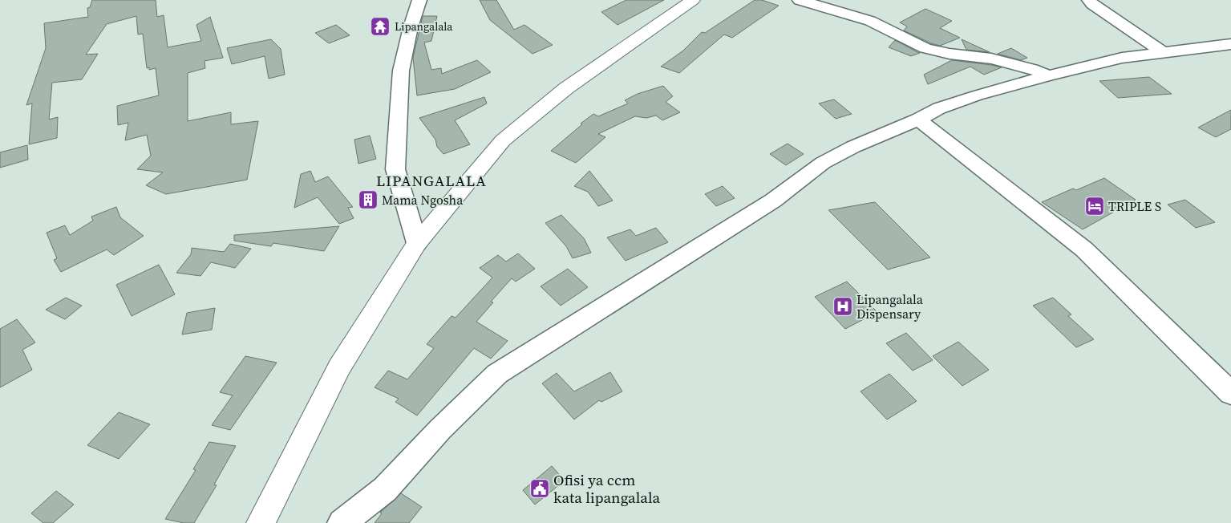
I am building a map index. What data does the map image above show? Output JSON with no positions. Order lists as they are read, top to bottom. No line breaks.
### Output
{"districts":["LIPANGALALA"],"places":{"temple":["Lipangalala"],"building":["Mama Ngosha"],"hotel":["TRIPLE S"],"hospital":["Lipangalala Dispensary"],"public building":["Ofisi ya ccm kata lipangalala"]}}
